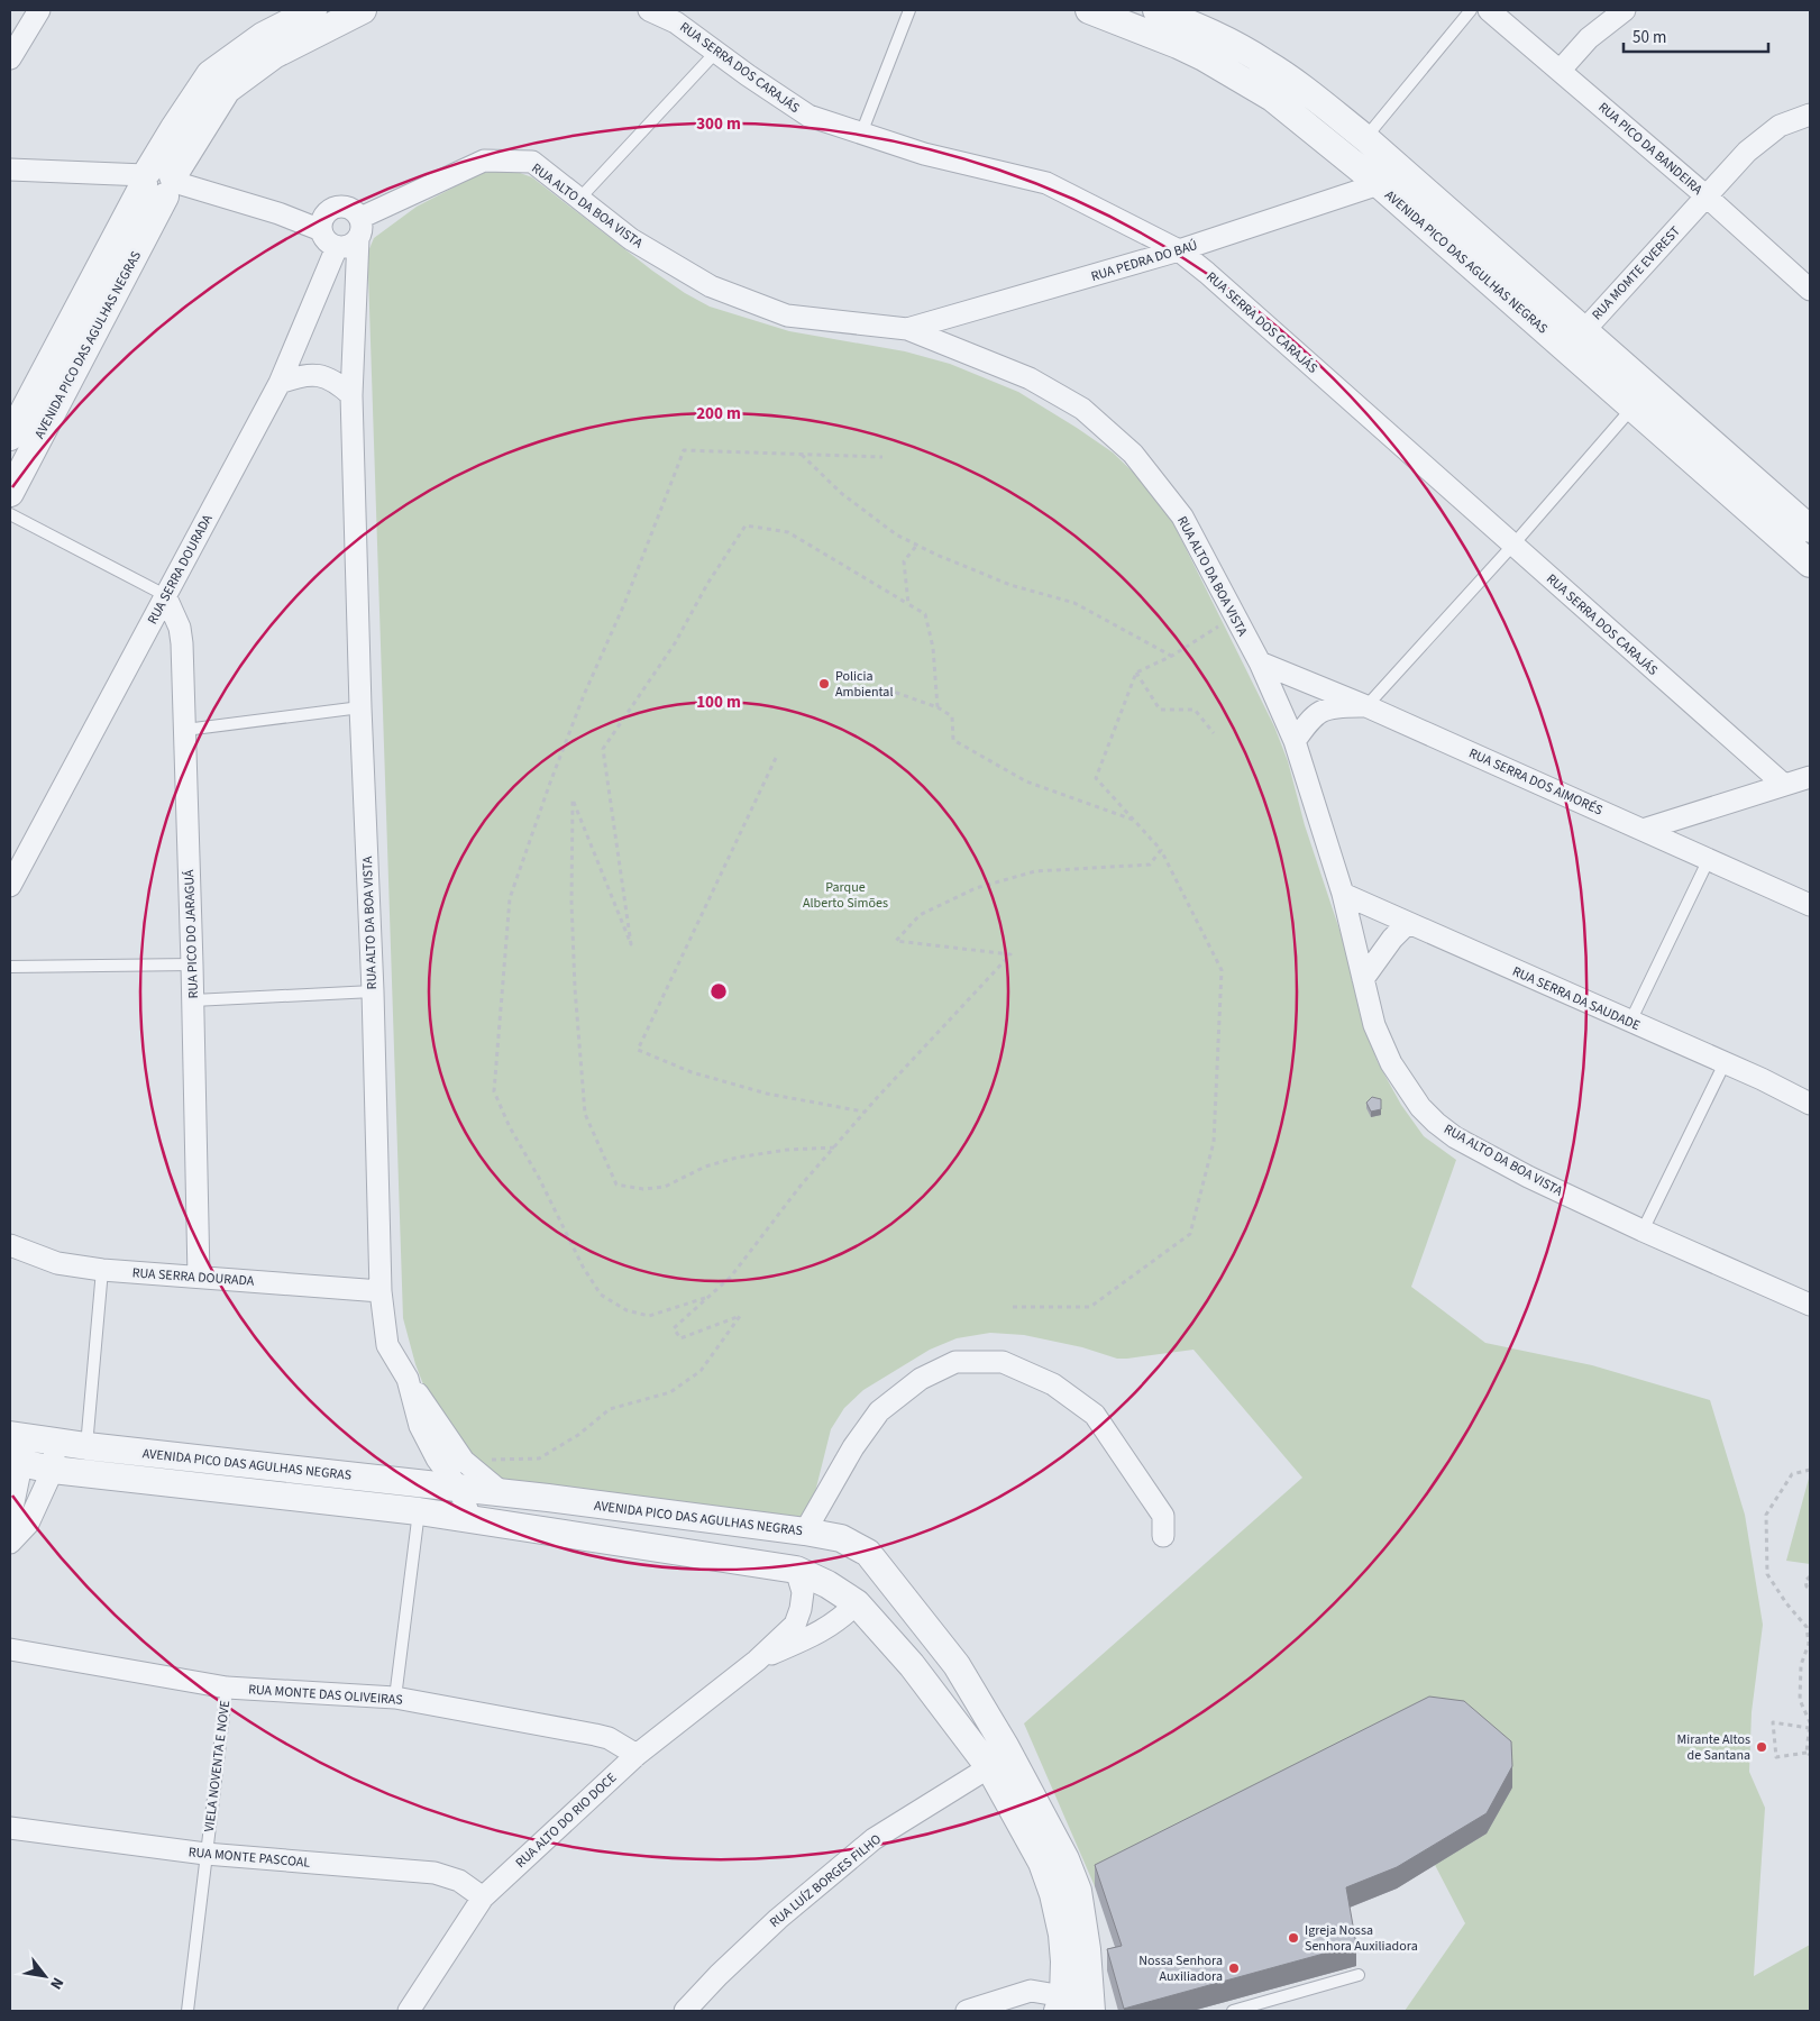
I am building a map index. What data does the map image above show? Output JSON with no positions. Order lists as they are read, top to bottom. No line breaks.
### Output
{"streets":{"street":["RUA SERRA DOS CARAJÁS","RUA PICO DA BANDEIRA","RUA ALTO DA BOA VISTA","RUA PEDRA DO BAÚ","AVENIDA PICO DAS AGULHAS NEGRAS","RUA MOMTE EVEREST","RUA SERRA DOURADA","RUA SERRA DOS AIMORÉS","RUA PICO DO JARAGUÁ","RUA SERRA DA SAUDADE","RUA MONTE DAS OLIVEIRAS","RUA ALTO DO RIO DOCE","RUA MONTE PASCOAL","RUA LUÍZ BORGES FILHO"],"lane":["VIELA NOVENTA E NOVE"]},"crossings":[["RUA SERRA DOS CARAJÁS","RUA PEDRA DO BAÚ"],["RUA PICO DA BANDEIRA","RUA MOMTE EVEREST"],["RUA ALTO DA BOA VISTA","RUA PEDRA DO BAÚ"],["RUA ALTO DA BOA VISTA","AVENIDA PICO DAS AGULHAS NEGRAS"],["RUA ALTO DA BOA VISTA","RUA SERRA DOURADA"],["RUA ALTO DA BOA VISTA","RUA SERRA DOS AIMORÉS"],["RUA ALTO DA BOA VISTA","RUA SERRA DA SAUDADE"],["RUA PEDRA DO BAÚ","AVENIDA PICO DAS AGULHAS NEGRAS"],["AVENIDA PICO DAS AGULHAS NEGRAS","RUA MOMTE EVEREST"],["AVENIDA PICO DAS AGULHAS NEGRAS","RUA LUÍZ BORGES FILHO"],["RUA SERRA DOURADA","RUA PICO DO JARAGUÁ"],["RUA MONTE DAS OLIVEIRAS","VIELA NOVENTA E NOVE"],["RUA MONTE DAS OLIVEIRAS","RUA ALTO DO RIO DOCE"],["VIELA NOVENTA E NOVE","RUA MONTE PASCOAL"],["RUA ALTO DO RIO DOCE","RUA MONTE PASCOAL"]],"parks":["Parque Alberto Simões"],"places":["Policia Ambiental","Mirante Altos de Santana","Igreja Nossa Senhora Auxiliadora","Nossa Senhora Auxiliadora"],"scale_bar":"50 m","north":"bottom right","rings":["300 m","200 m","100 m"]}
